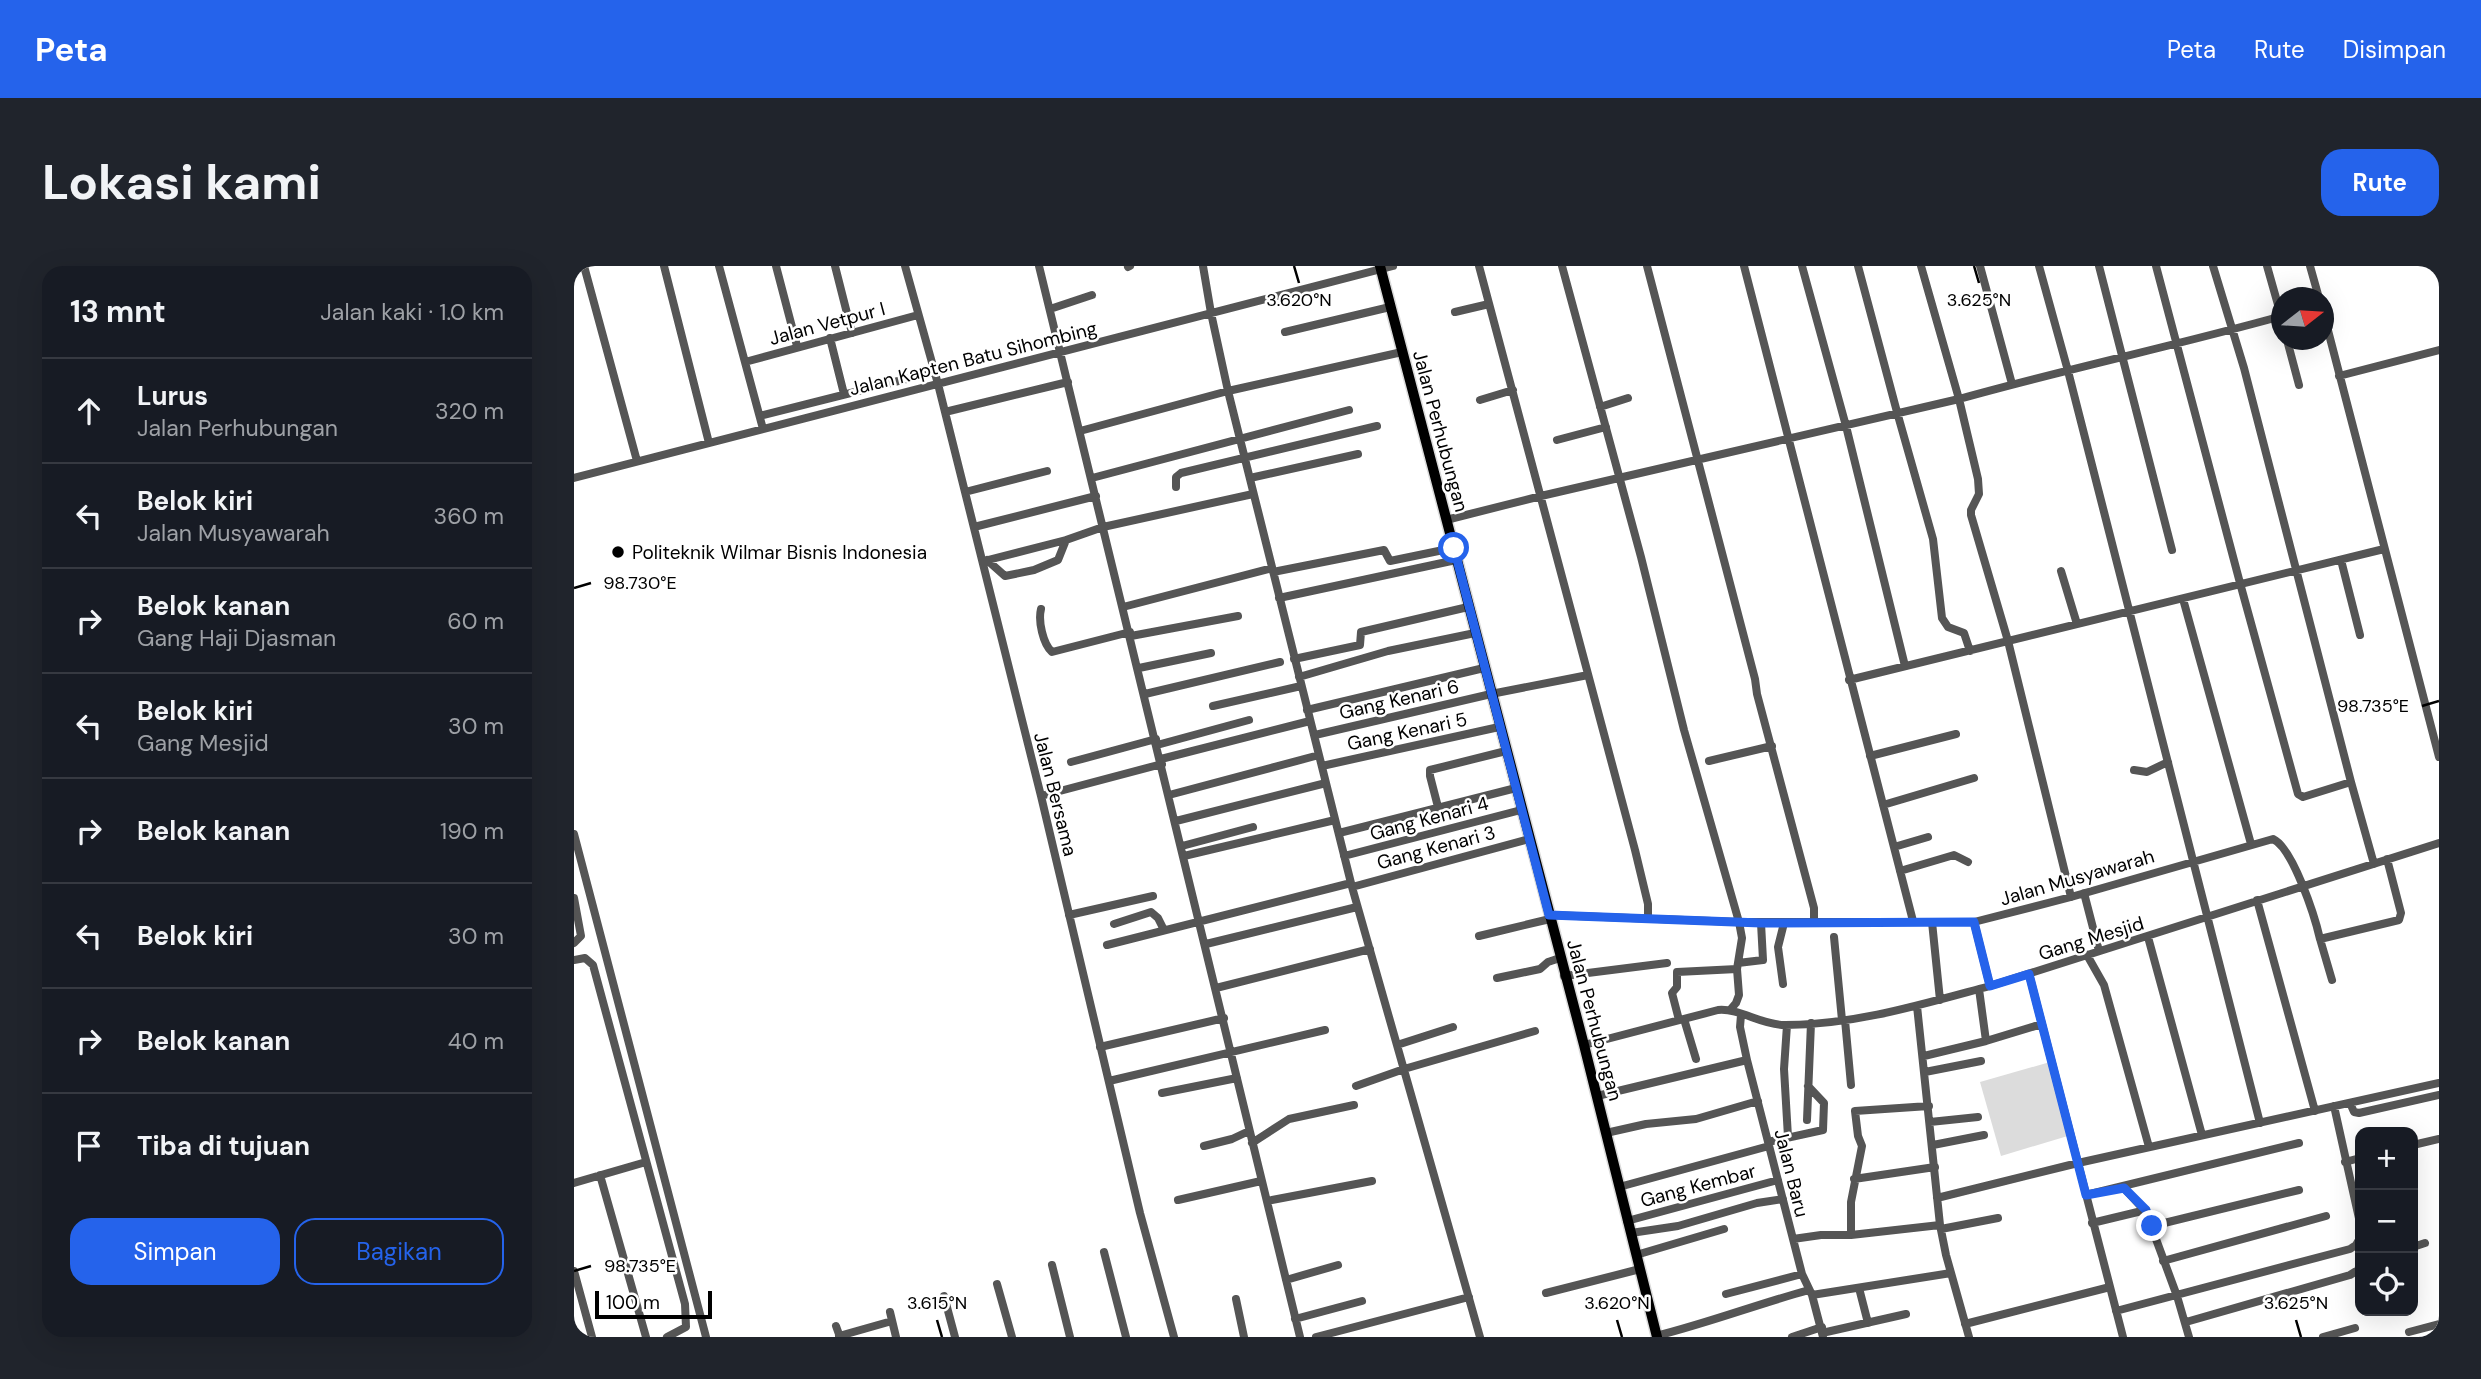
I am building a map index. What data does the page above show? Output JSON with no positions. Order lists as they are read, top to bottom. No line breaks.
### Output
{"streets":{"main road":["Jalan Perhubungan"],"street":["Jalan Vetpur I","Jalan Kapten Batu Sihombing","Gang Kenari 6","Gang Kenari 5","Jalan Bersama","Gang Kenari 4","Gang Kenari 3","Jalan Musyawarah","Gang Mesjid","Jalan Baru","Gang Kembar"]},"crossings":[["Jalan Vetpur I","Jalan Bersama"],["Jalan Kapten Batu Sihombing","Jalan Perhubungan"],["Jalan Kapten Batu Sihombing","Jalan Bersama"],["Jalan Perhubungan","Gang Kenari 6"],["Jalan Perhubungan","Gang Kenari 5"],["Jalan Perhubungan","Gang Kenari 4"],["Jalan Perhubungan","Gang Kenari 3"],["Jalan Perhubungan","Jalan Musyawarah"],["Jalan Perhubungan","Gang Kembar"],["Jalan Musyawarah","Gang Mesjid"],["Gang Mesjid","Jalan Baru"],["Jalan Baru","Gang Kembar"]],"places":["Politeknik Wilmar Bisnis Indonesia"],"scale_bar":"100 m","north":"right","page":{"header":"Peta","nav":["Peta","Rute","Disimpan"],"buttons":["Rute",["Simpan","Bagikan"]],"title":"Lokasi kami","heading":["13 mnt","Jalan kaki · 1.0 km"],"list":[["Lurus","Jalan Perhubungan","320 m"],["Belok kiri","Jalan Musyawarah","360 m"],["Belok kanan","Gang Haji Djasman","60 m"],["Belok kiri","Gang Mesjid","30 m"],["Belok kanan","190 m"],["Belok kiri","30 m"],["Belok kanan","40 m"],"Tiba di tujuan"],"map_buttons":["+","−"],"scale":"100 m"},"coordinates":["3.620°N","3.625°N","98.730°E","98.735°E","3.615°N"]}
